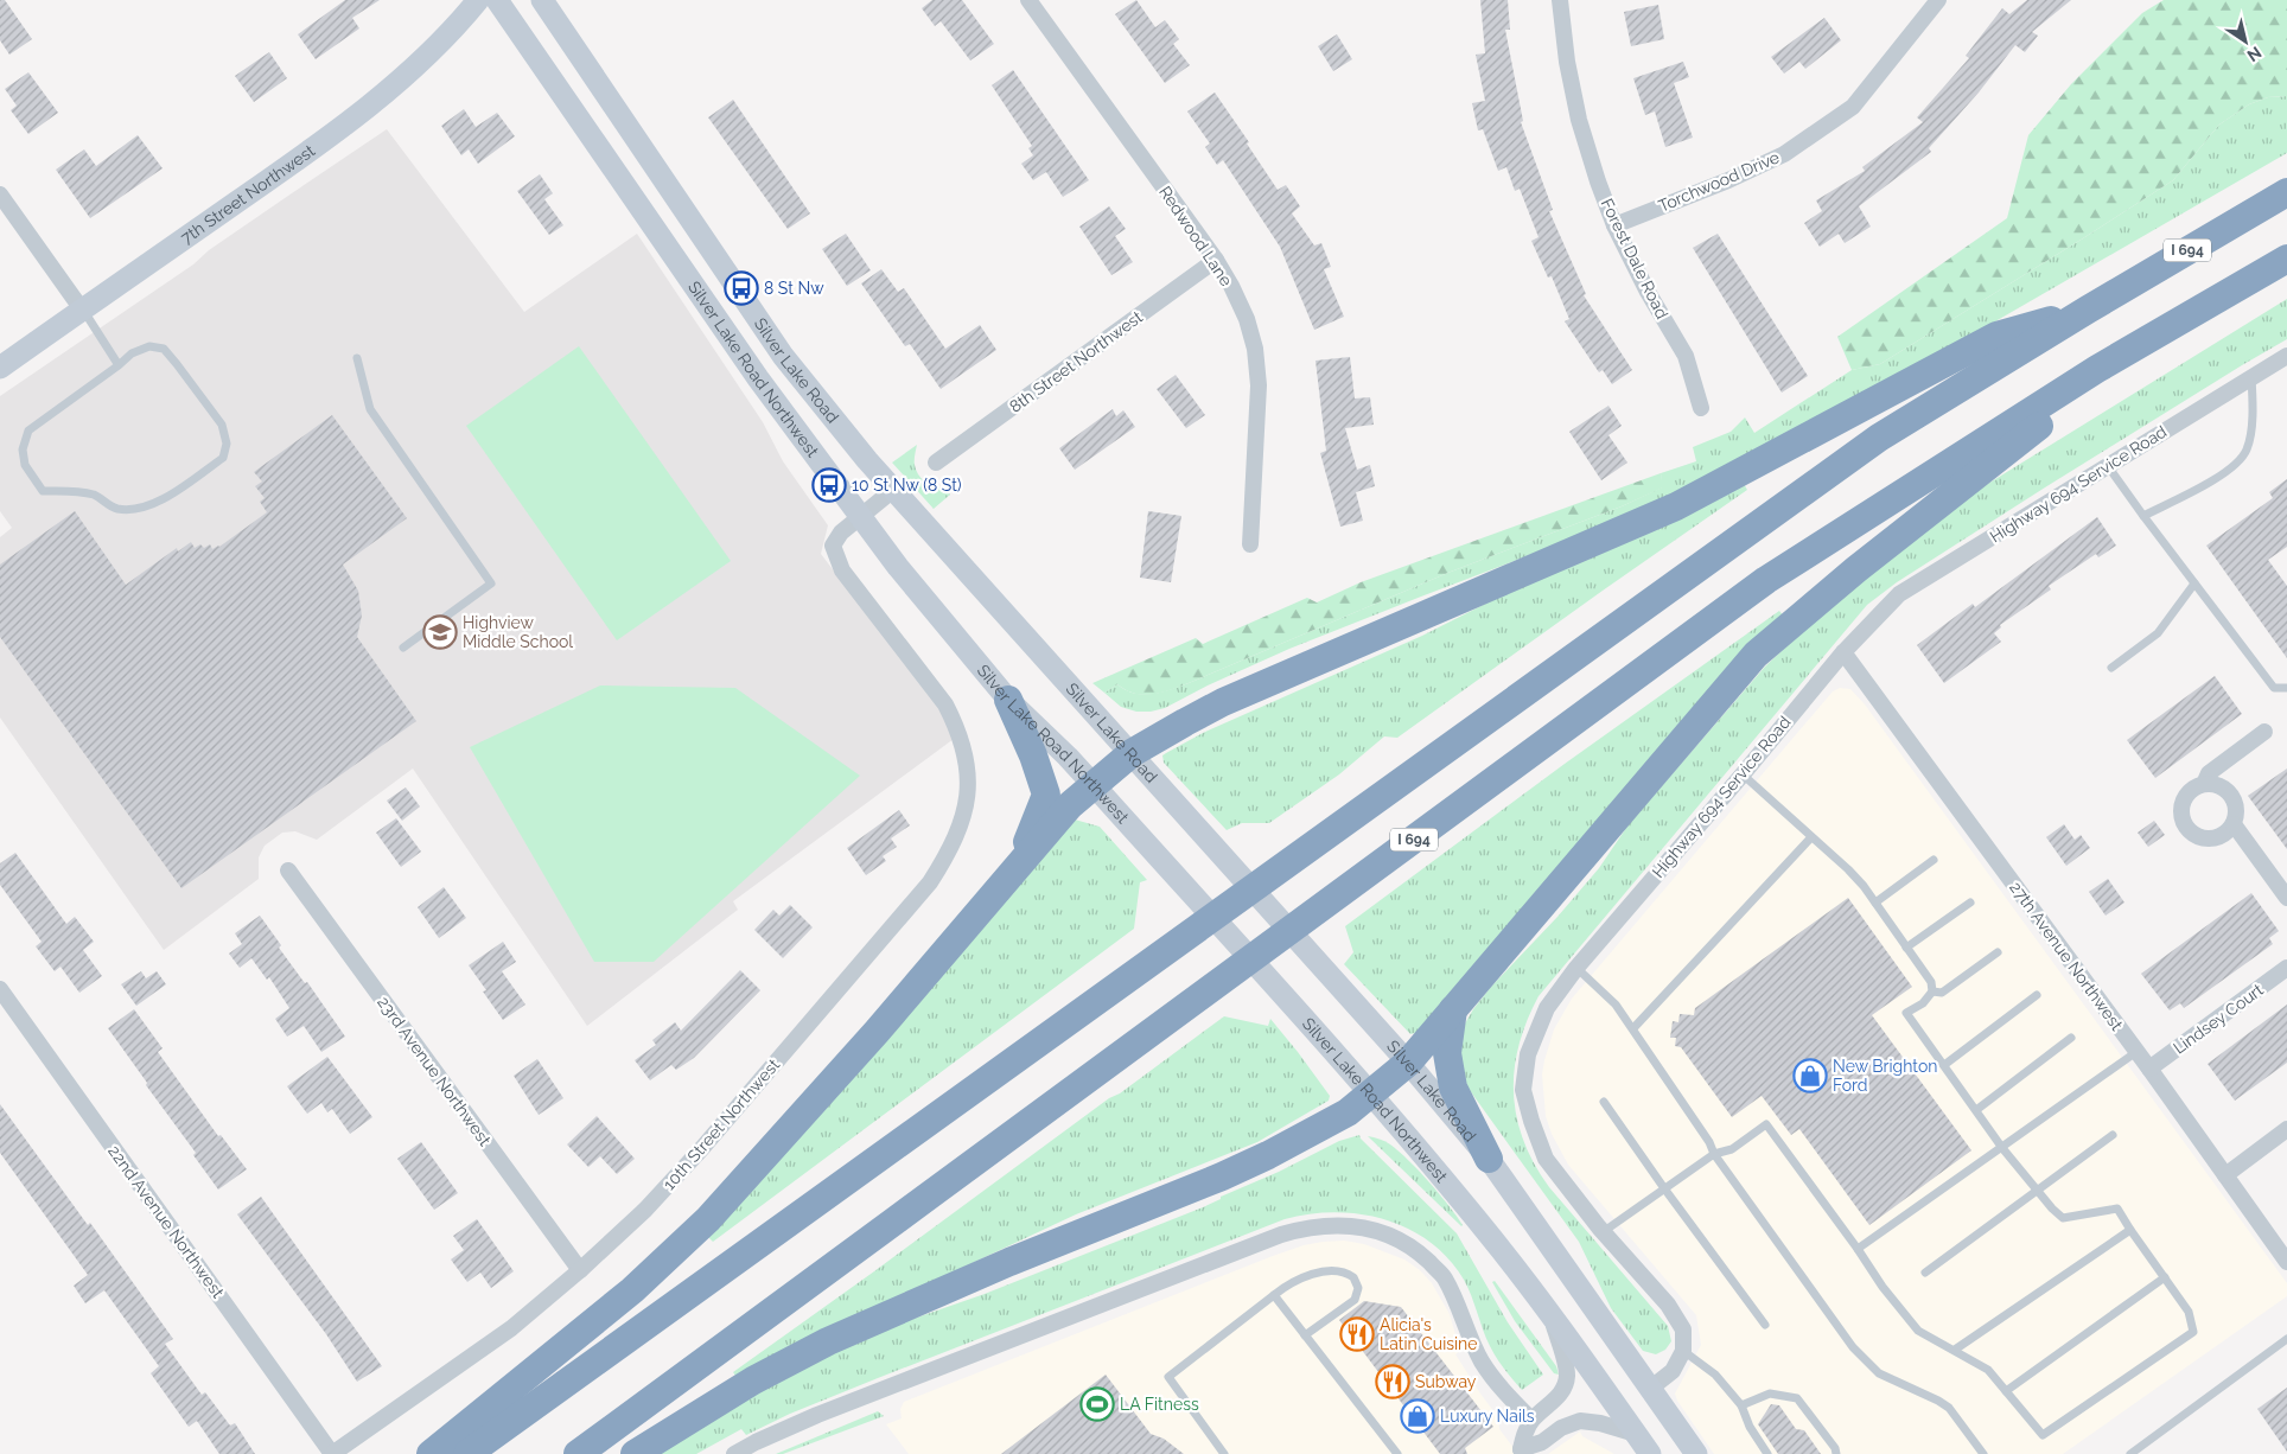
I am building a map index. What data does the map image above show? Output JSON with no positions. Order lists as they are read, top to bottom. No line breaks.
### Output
{"streets":{"highway":["I 694"],"main road":["7th Street Northwest","Silver Lake Road Northwest","Silver Lake Road"],"street":["Torchwood Drive","Redwood Lane","Forest Dale Road","8th Street Northwest","Highway 694 Service Road","27th Avenue Northwest","Lindsey Court","23rd Avenue Northwest","10th Street Northwest","22nd Avenue Northwest"]},"crossings":[["Torchwood Drive","Forest Dale Road"],["Redwood Lane","8th Street Northwest"],["Silver Lake Road Northwest","10th Street Northwest"],["Highway 694 Service Road","27th Avenue Northwest"],["27th Avenue Northwest","Lindsey Court"],["23rd Avenue Northwest","10th Street Northwest"],["10th Street Northwest","22nd Avenue Northwest"]],"places":{"bus stop":["8 St Nw","10 St Nw (8 St)"],"school or university":["Highview Middle School"],"shop":["New Brighton Ford","Luxury Nails"],"restaurant":["Alicia's Latin Cuisine","Subway"],"sports":["LA Fitness"]},"north":"bottom right"}
